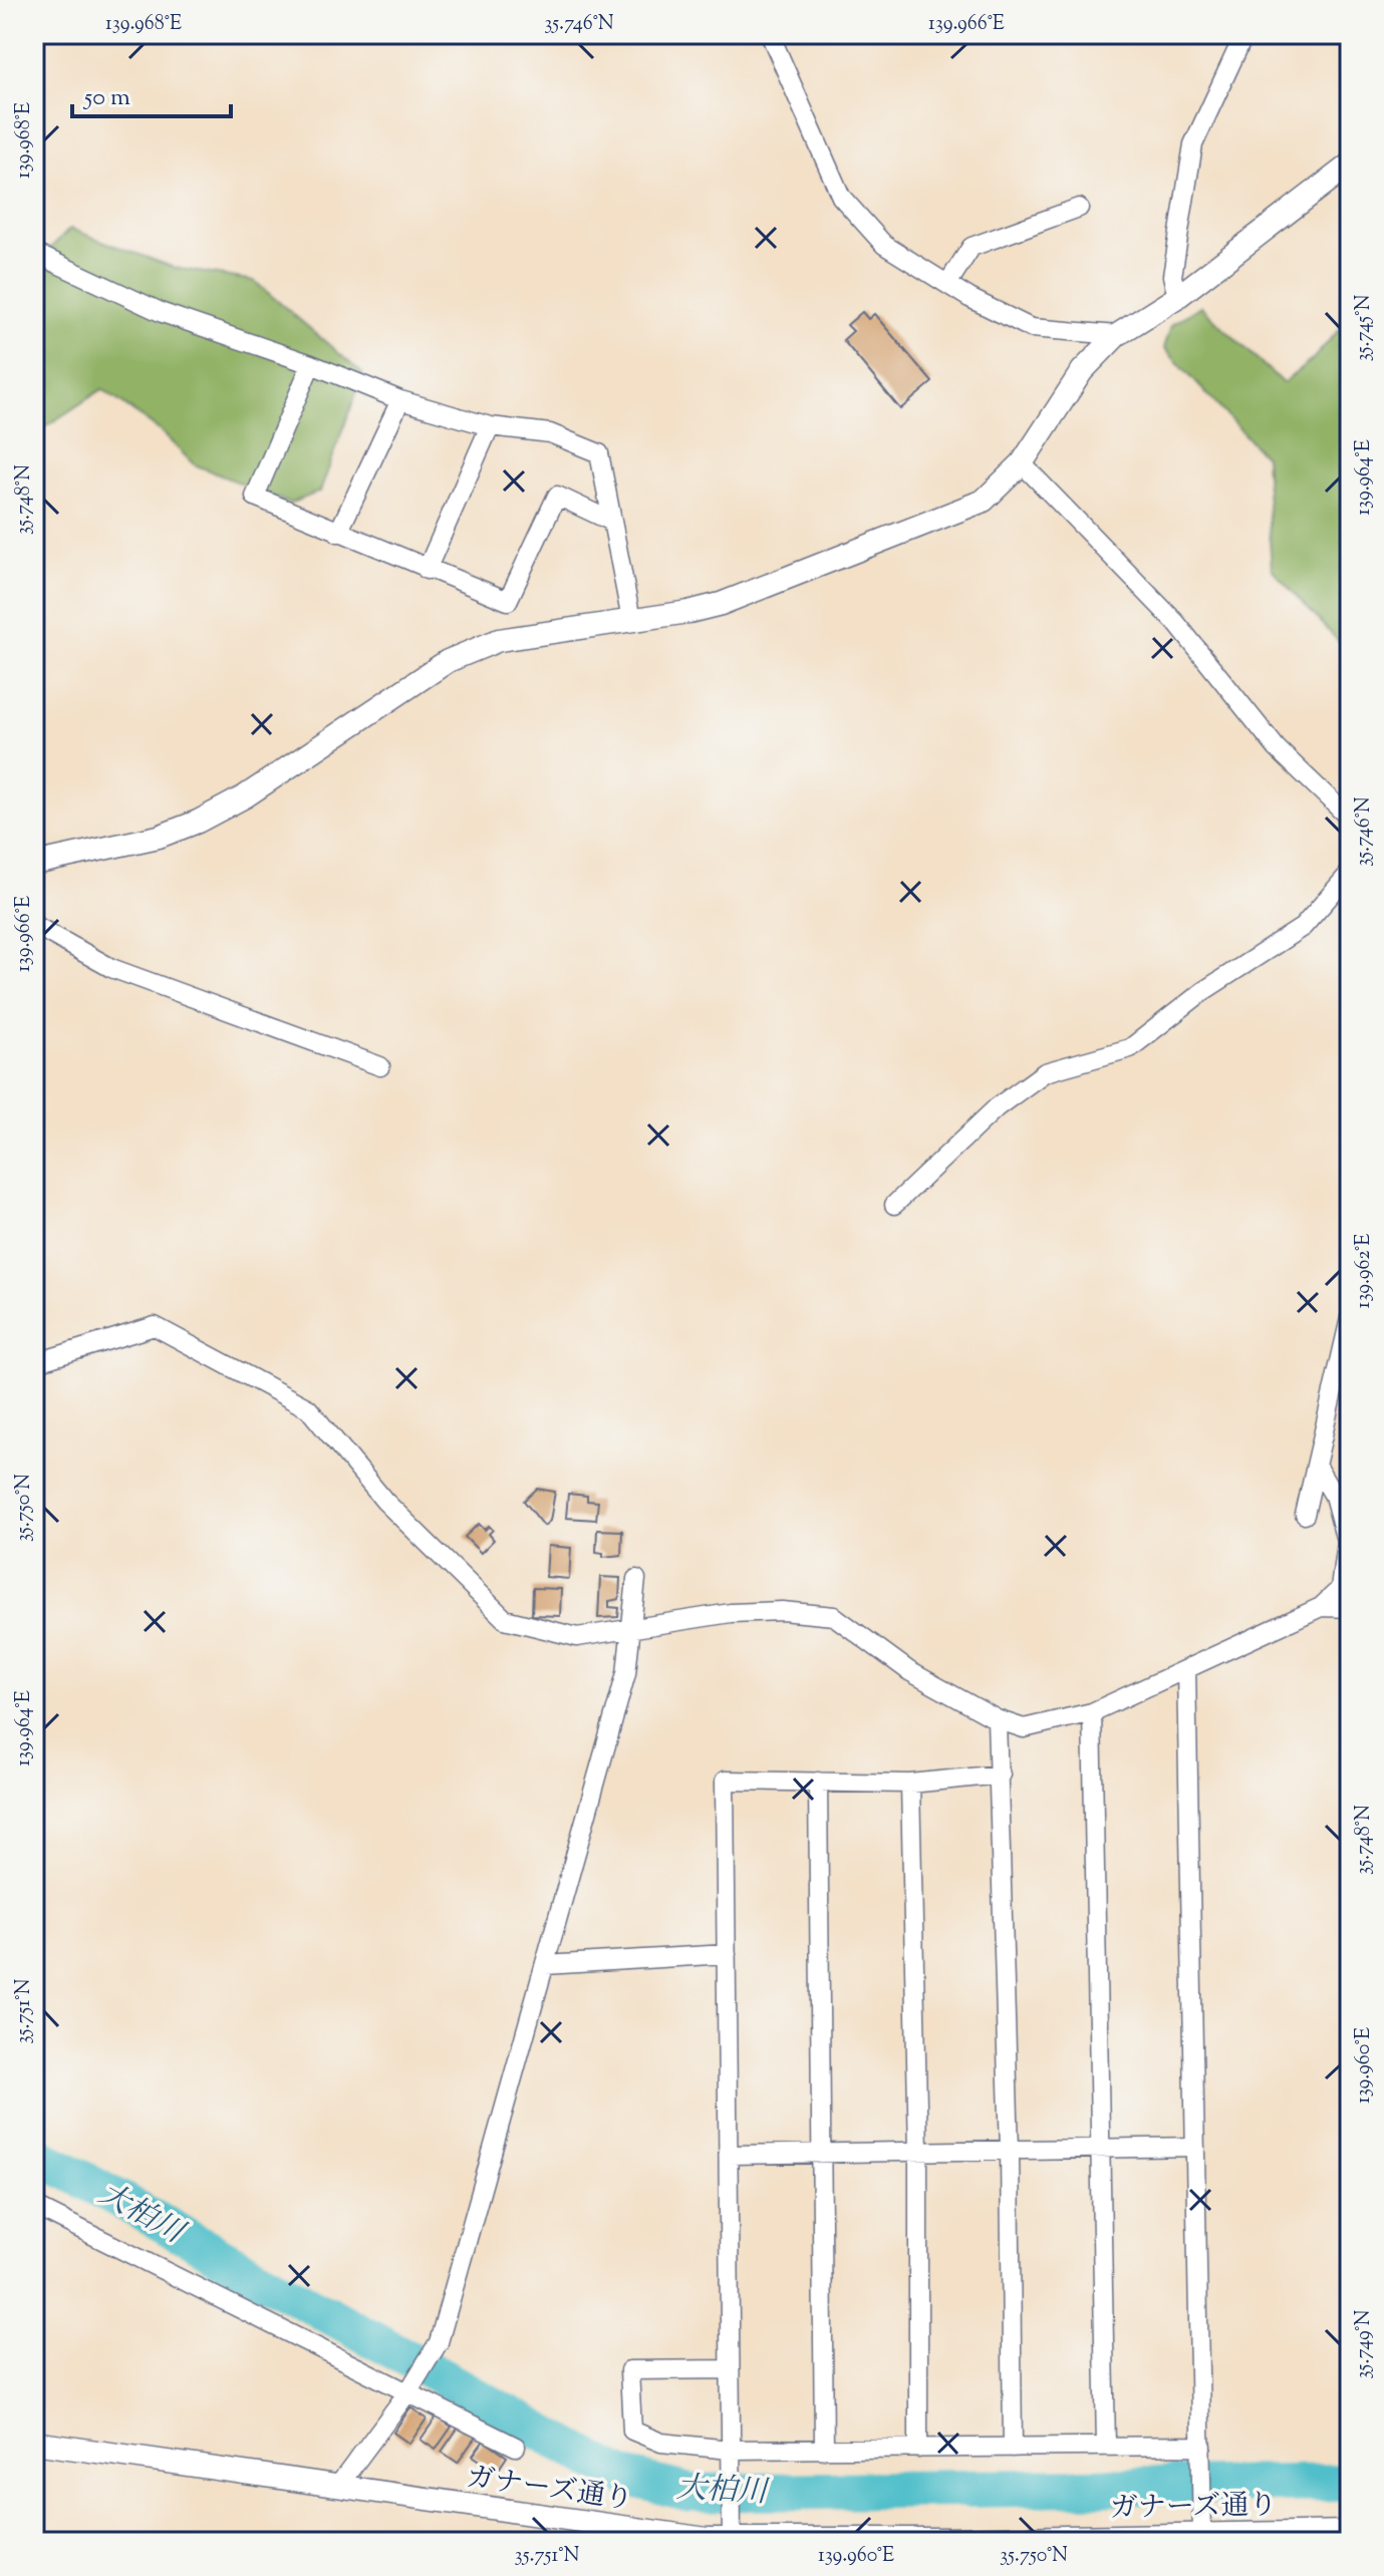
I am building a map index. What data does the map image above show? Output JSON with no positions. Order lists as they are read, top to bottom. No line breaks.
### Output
{"streets":{"street":["ガナーズ通り"]},"water":["大柏川"],"scale_bar":"50 m","coordinates":["139.968°E","35.746°N","139.966°E","35.745°N","139.964°E","35.748°N","139.962°E","35.750°N","35.751°N","139.960°E","35.749°N"]}
